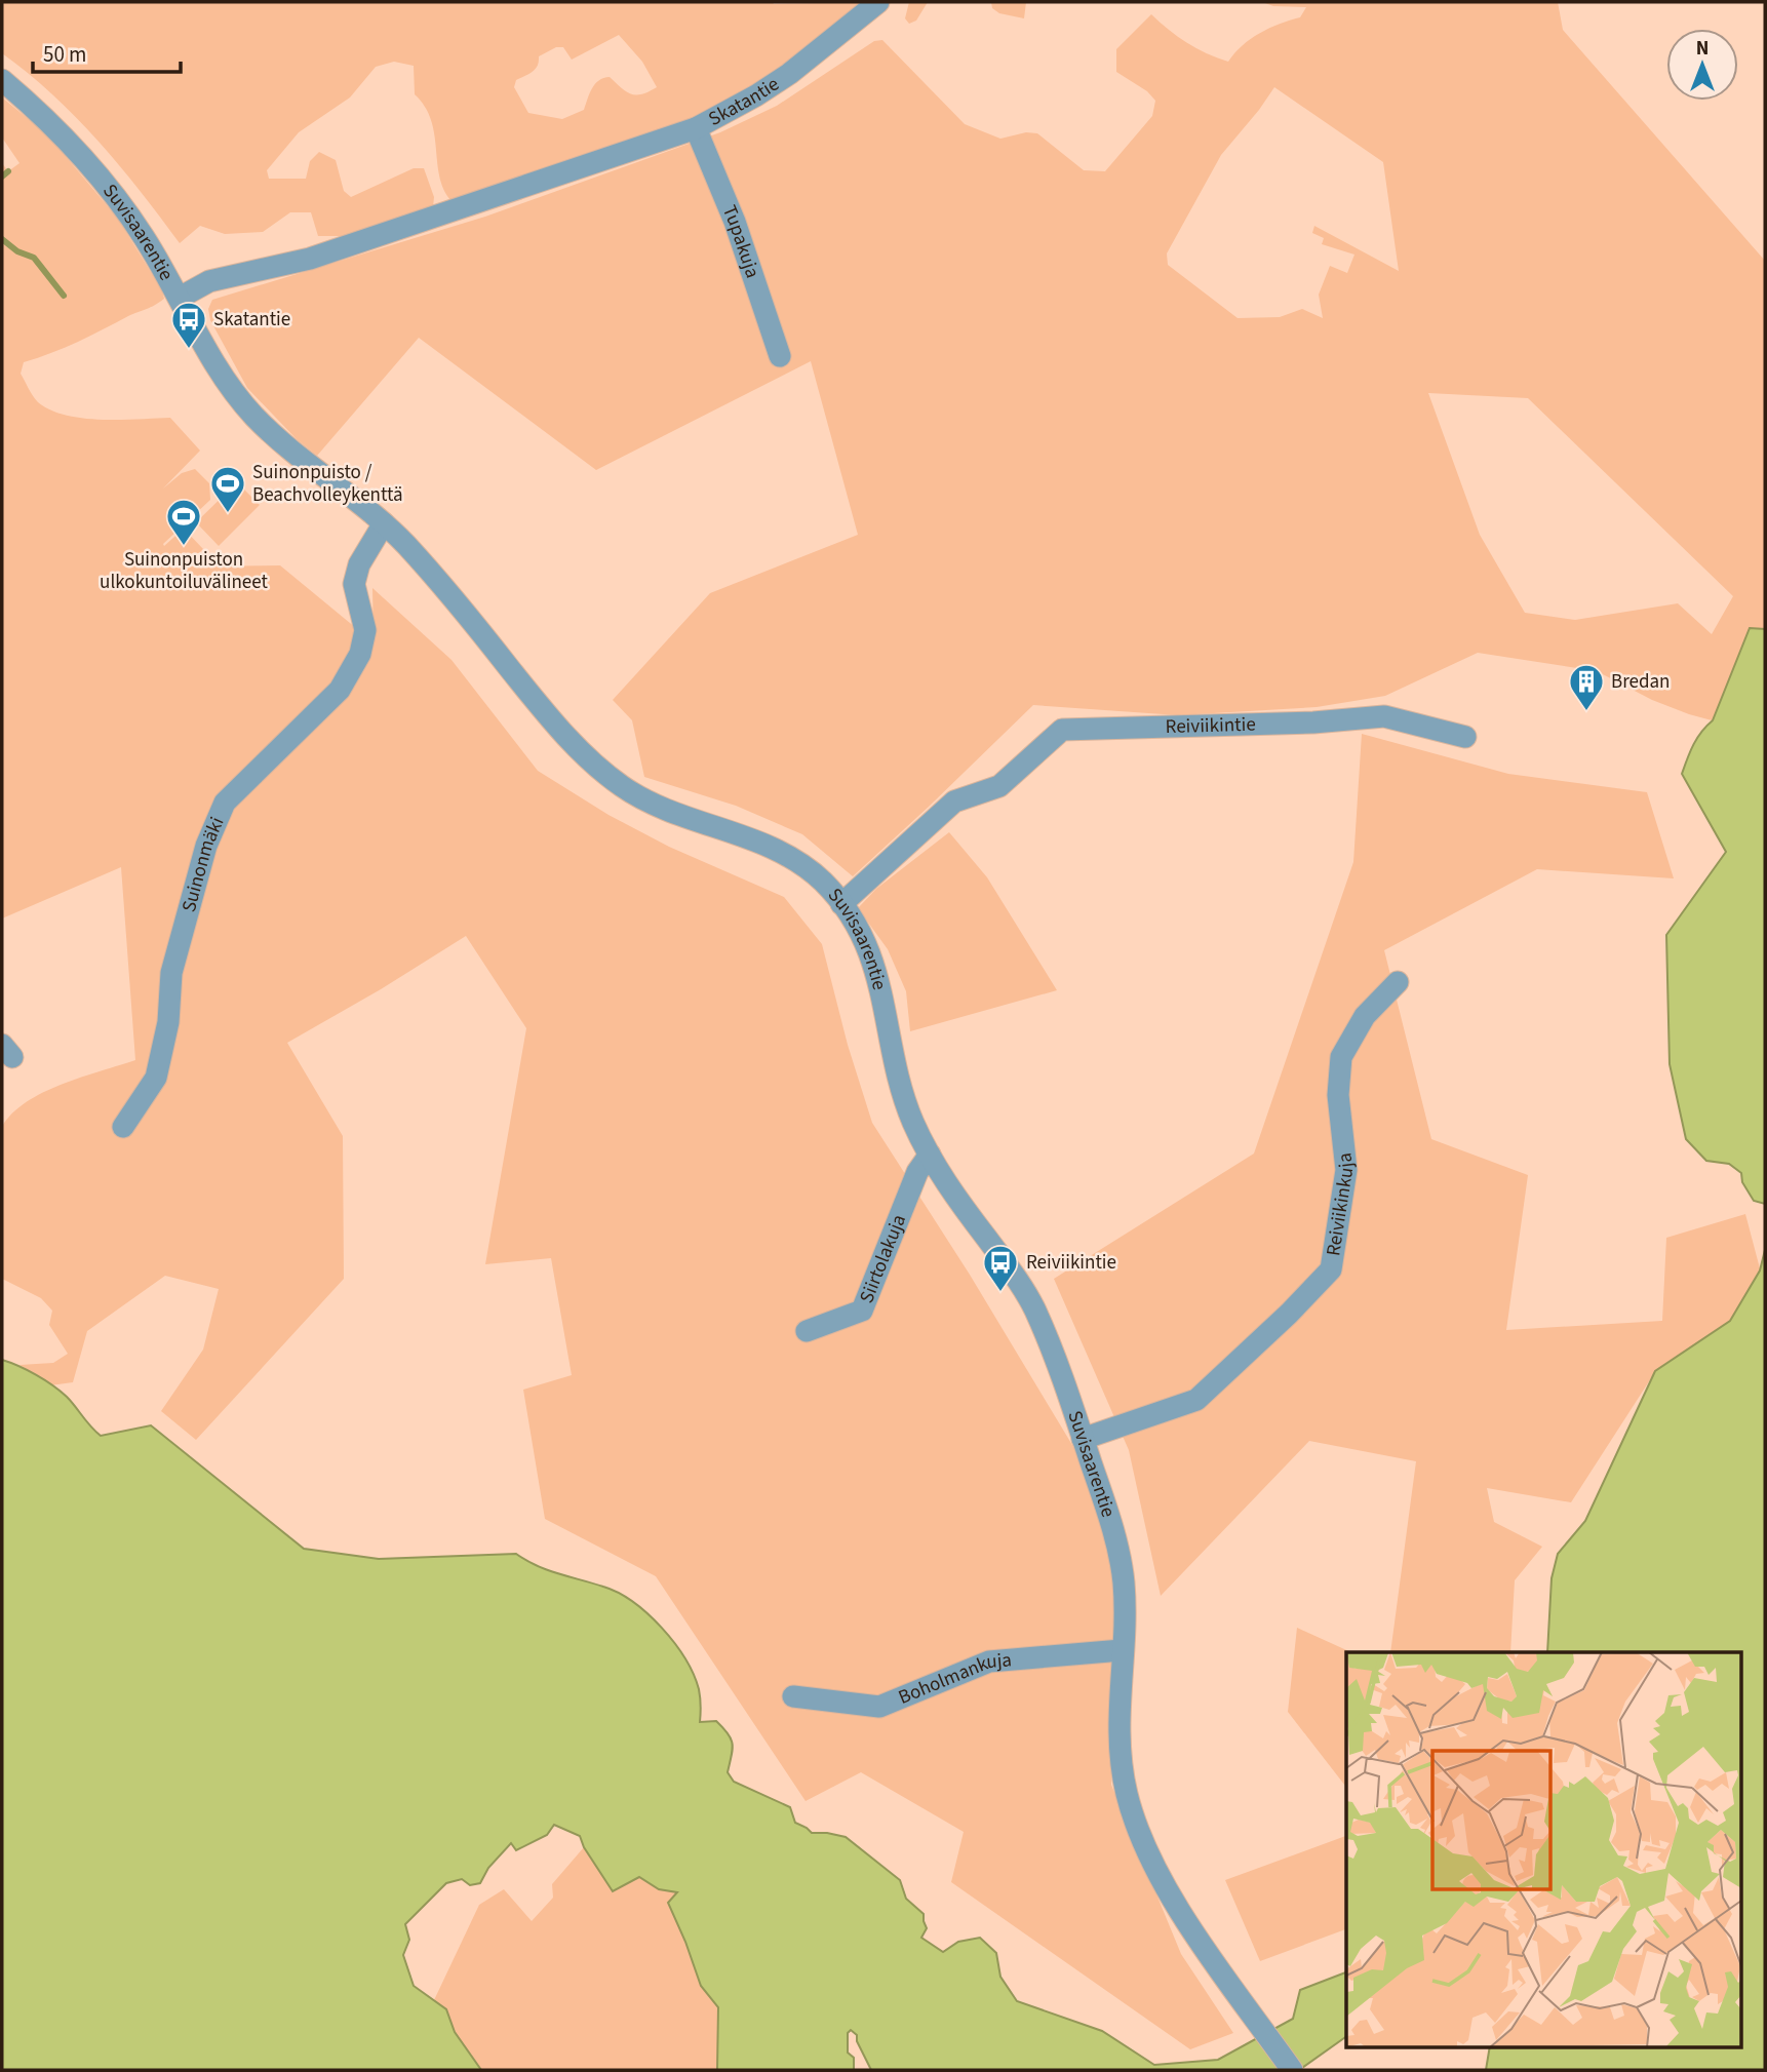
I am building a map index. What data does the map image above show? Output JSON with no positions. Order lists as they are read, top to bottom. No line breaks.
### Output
{"streets":{"street":["Skatantie","Suvisaarentie","Tupakuja","Reiviikintie","Suinonmäki","Reiviikinkuja","Siirtolakuja","Boholmankuja"]},"crossings":[["Skatantie","Suvisaarentie"],["Skatantie","Tupakuja"],["Suvisaarentie","Reiviikintie"],["Suvisaarentie","Suinonmäki"],["Suvisaarentie","Reiviikinkuja"],["Suvisaarentie","Siirtolakuja"],["Suvisaarentie","Boholmankuja"]],"places":{"bus stop":["Skatantie","Reiviikintie"],"sports":["Suinonpuisto / Beachvolleykenttä","Suinonpuiston ulkokuntoiluvälineet"],"building":["Bredan"]},"scale_bar":"50 m","north":"top"}
